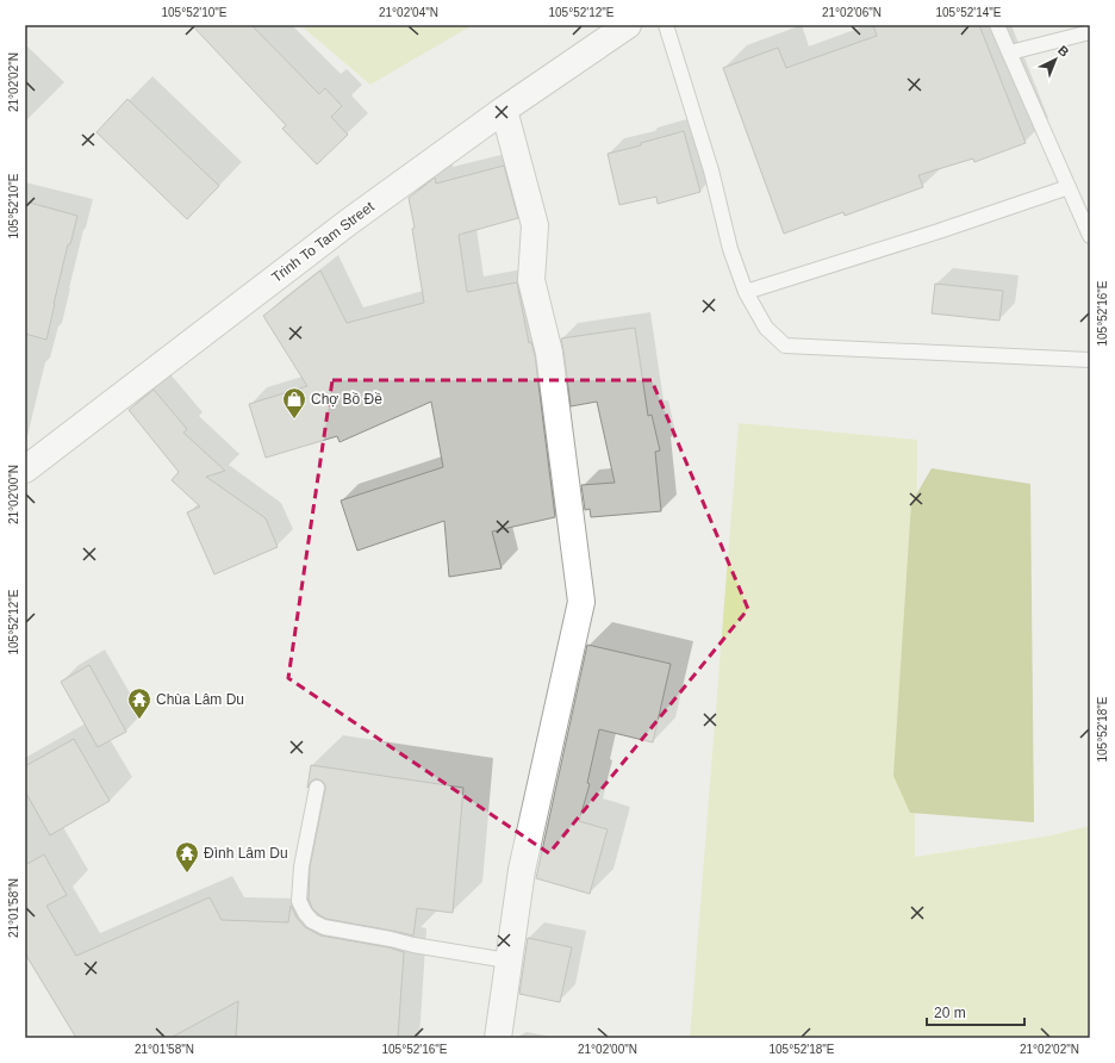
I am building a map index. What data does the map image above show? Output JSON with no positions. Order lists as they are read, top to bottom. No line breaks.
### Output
{"streets":{"street":["Trinh To Tam Street"]},"places":{"shop":["Chợ Bồ Đề"],"temple":["Chùa Lâm Du","Đình Lâm Du"]},"scale_bar":"20 m","north":"top right","coordinates":["105°52'10\"E","21°02'04\"N","105°52'12\"E","21°02'06\"N","105°52'14\"E","21°02'02\"N","105°52'16\"E","21°02'00\"N","105°52'18\"E","21°01'58\"N"]}
